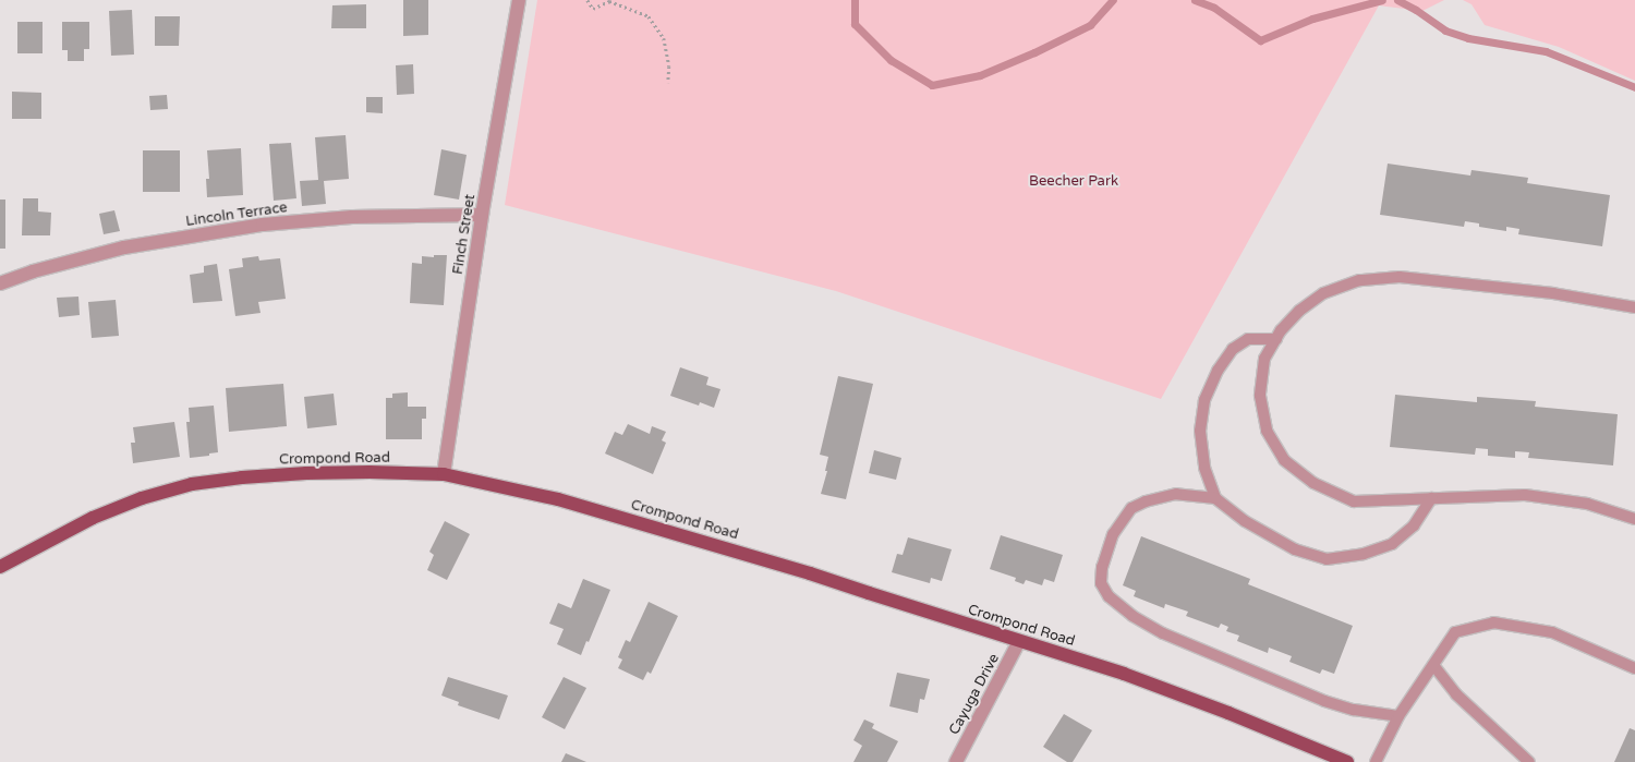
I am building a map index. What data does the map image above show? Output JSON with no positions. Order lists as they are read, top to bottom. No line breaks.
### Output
{"streets":{"main road":["Crompond Road"],"street":["Lincoln Terrace","Finch Street","Cayuga Drive"]},"crossings":[["Lincoln Terrace","Finch Street"],["Finch Street","Crompond Road"],["Crompond Road","Cayuga Drive"]],"parks":["Beecher Park"]}
